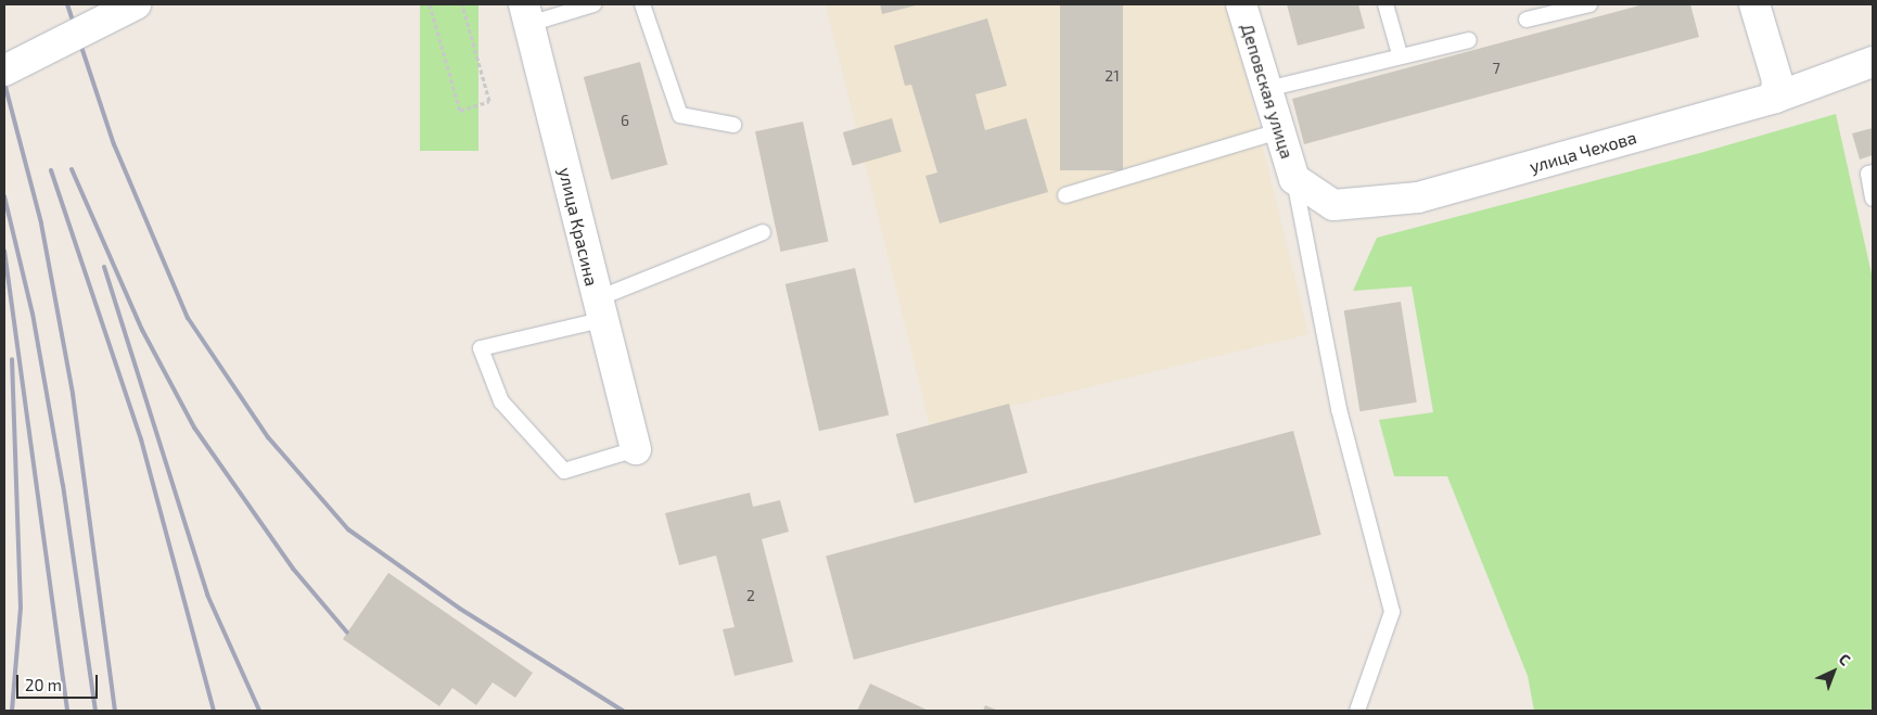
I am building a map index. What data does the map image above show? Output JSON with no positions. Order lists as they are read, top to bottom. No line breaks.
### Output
{"streets":{"main road":["Деповская улица","улица Чехова","улица Красина"]},"crossings":[["Деповская улица","улица Чехова"]],"house_numbers":["7","21","6","2"],"scale_bar":"20 m","north":"top right"}
